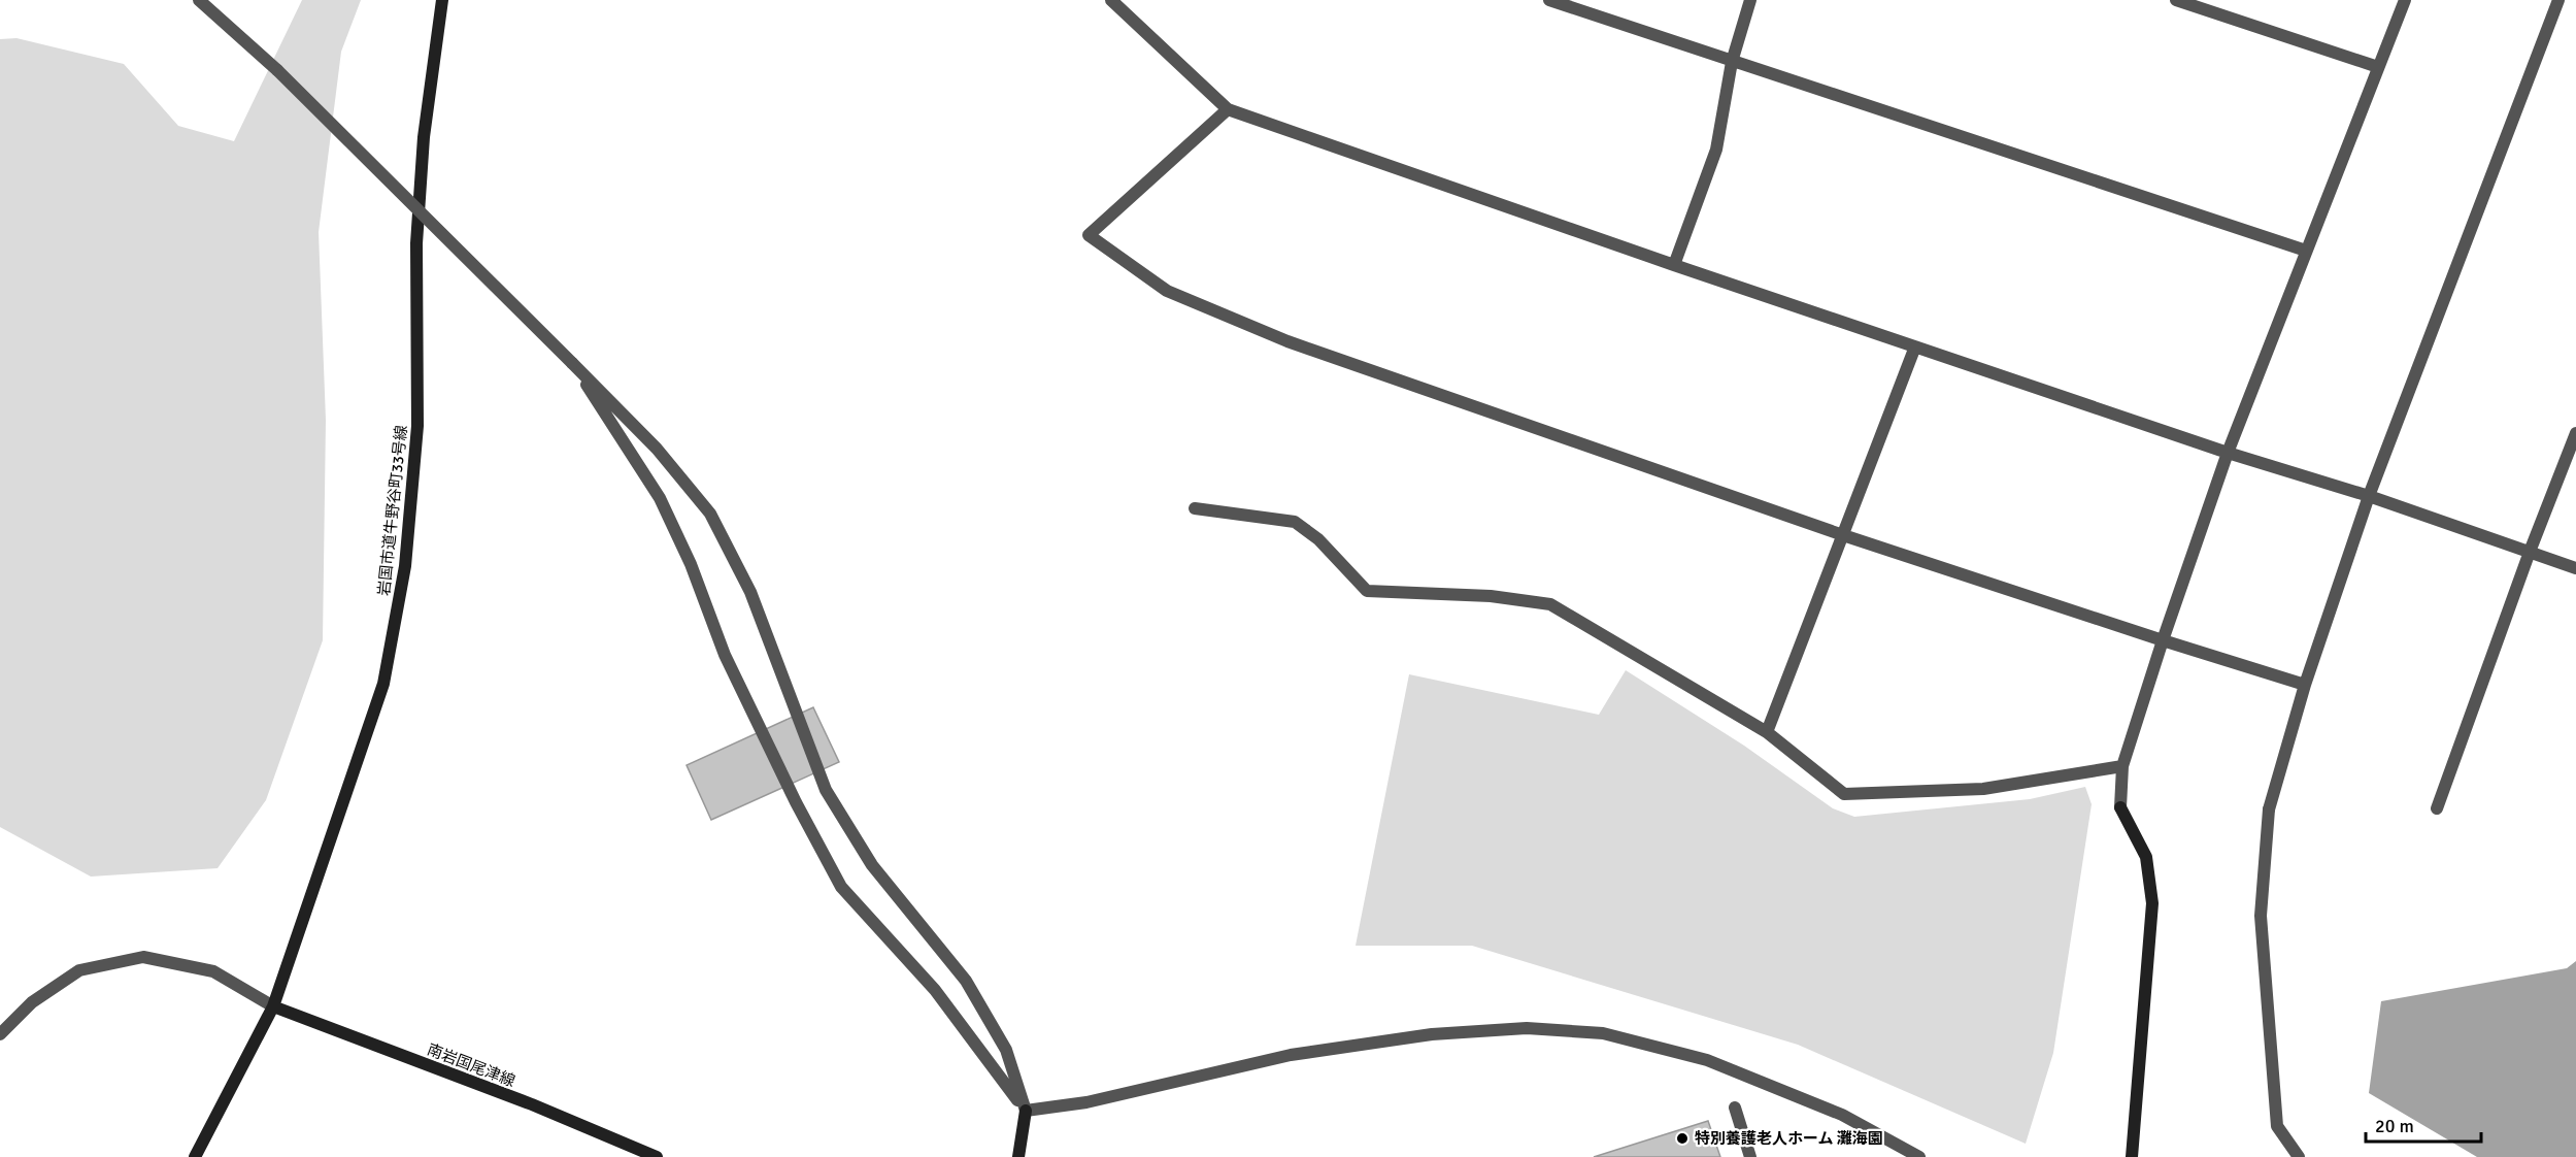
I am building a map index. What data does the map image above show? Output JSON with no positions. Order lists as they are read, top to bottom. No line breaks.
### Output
{"streets":{"street":["岩国市道牛野谷町33号線","南岩国尾津線"]},"crossings":[["岩国市道牛野谷町33号線","南岩国尾津線"]],"places":["特別養護老人ホーム 灘海園"],"scale_bar":"20 m"}
